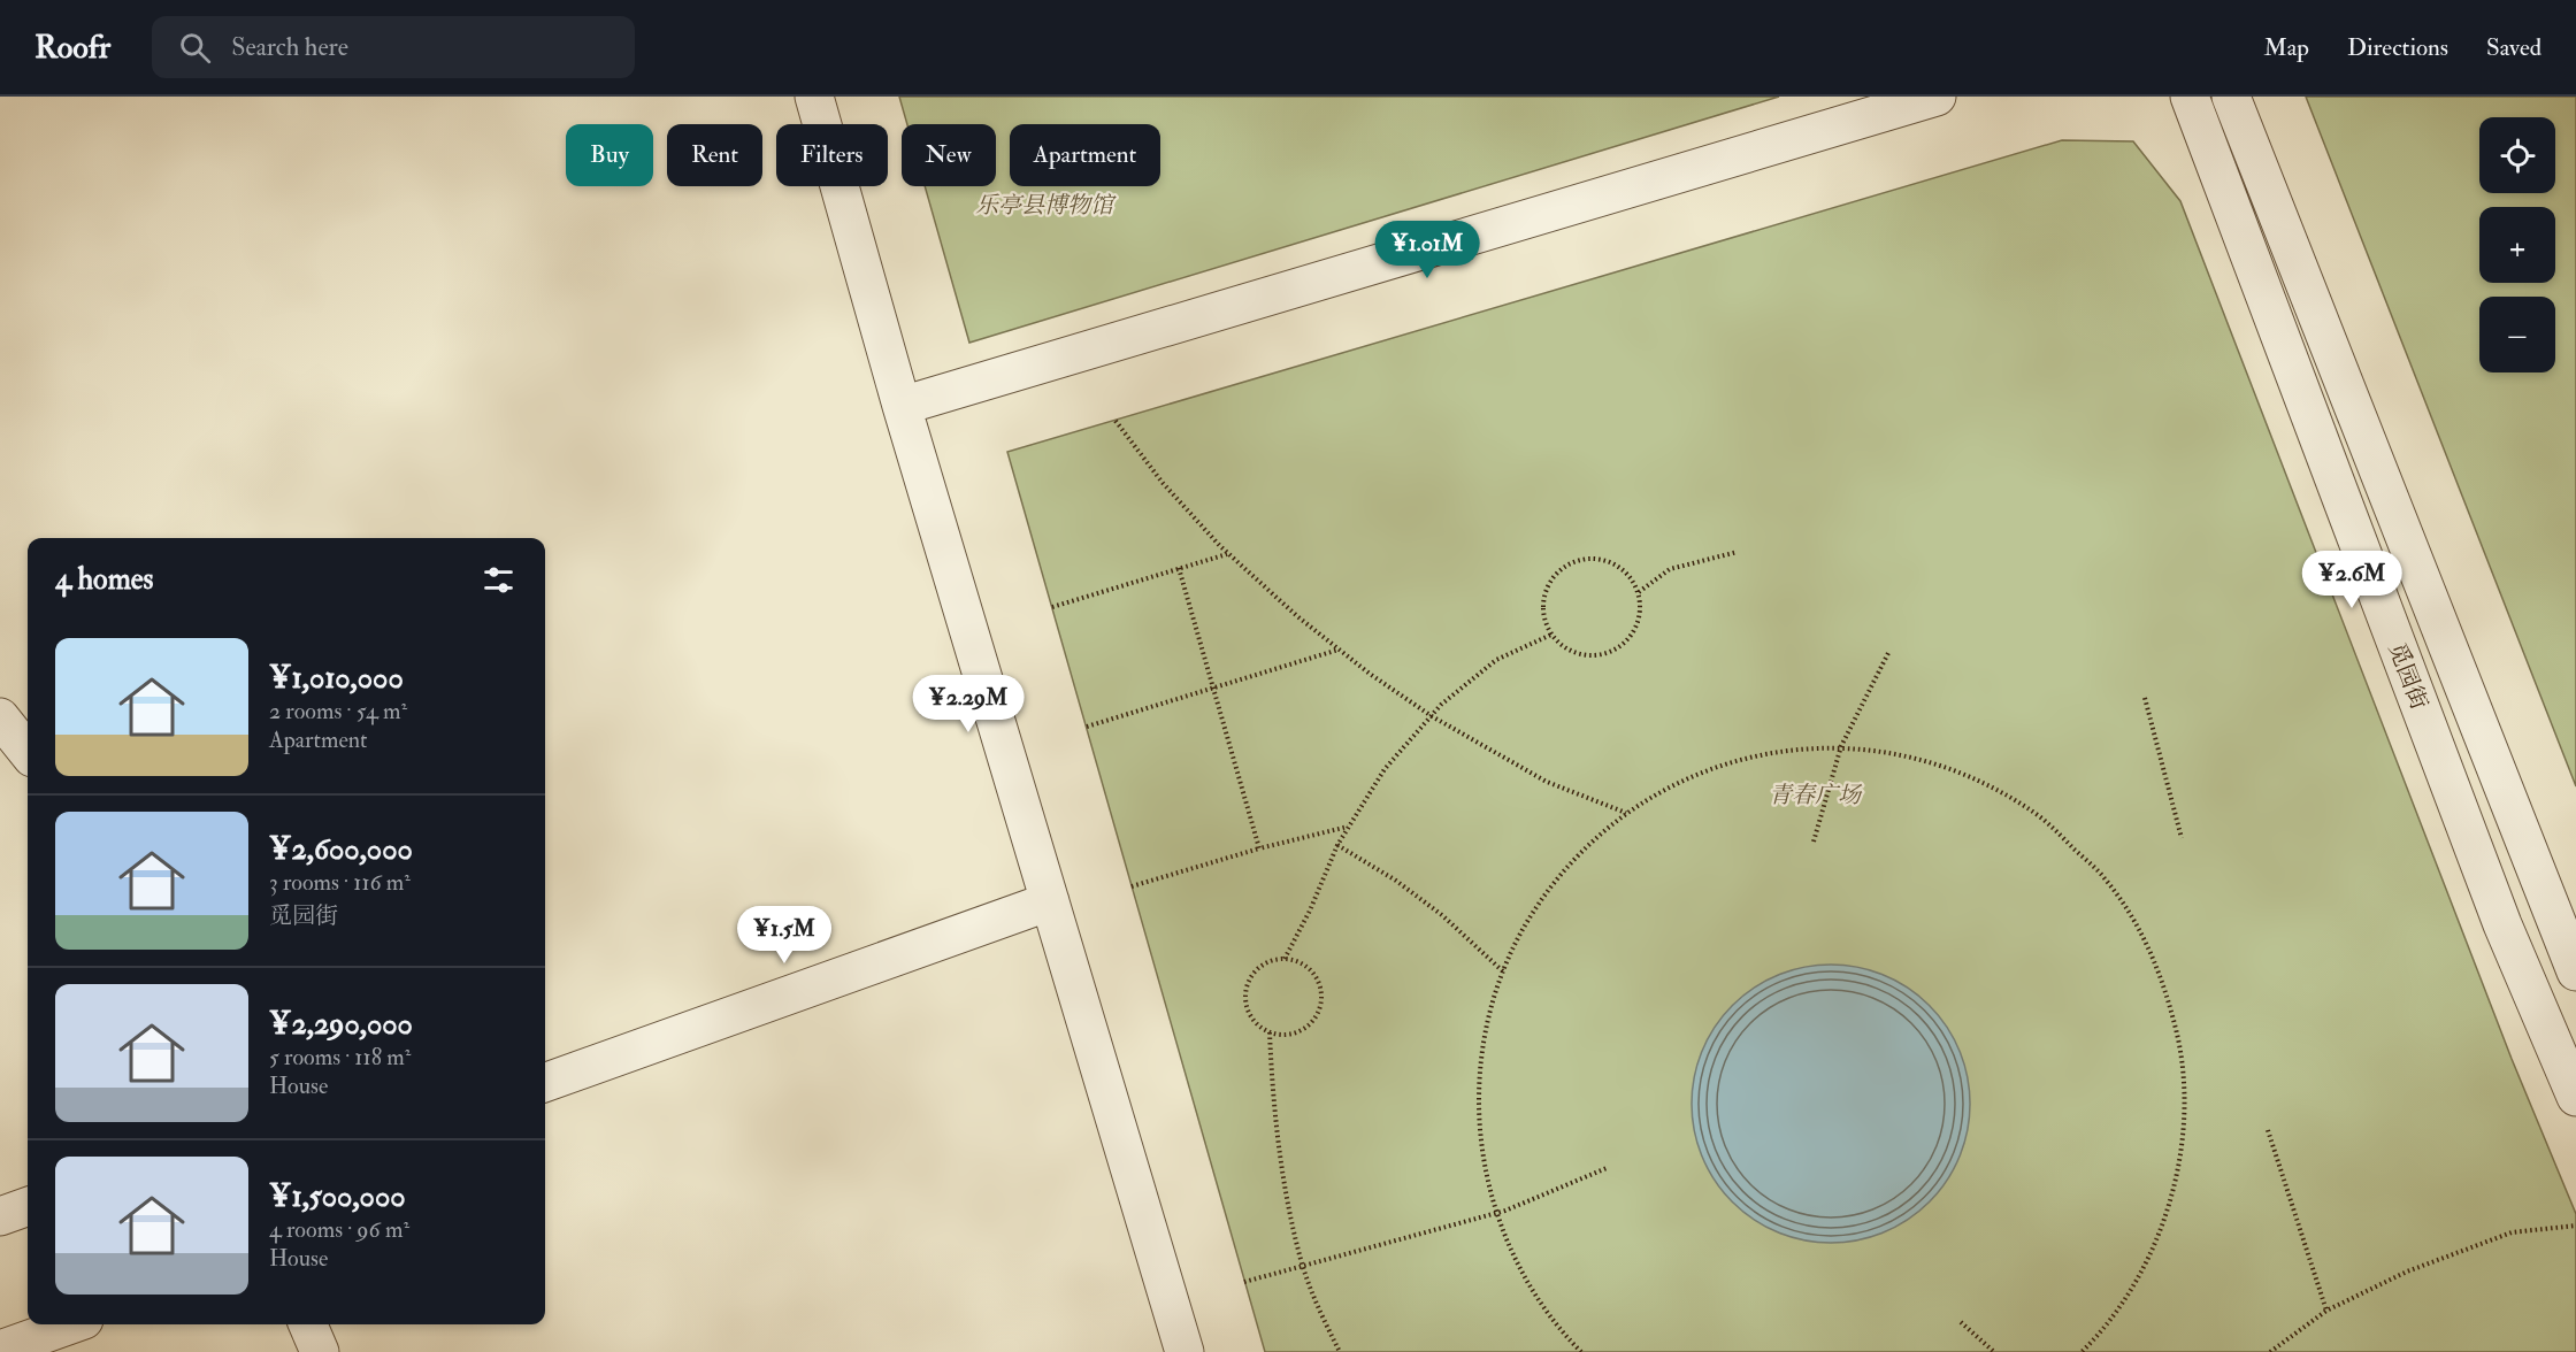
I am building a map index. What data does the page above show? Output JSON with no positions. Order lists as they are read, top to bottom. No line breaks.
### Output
{"streets":{"street":["觅园街"]},"parks":["乐亭县博物馆","青春广场"],"page":{"header":"Roofr","search":"Search here","nav":["Map","Directions","Saved"],"map_buttons":["+","−"],"chip":["Buy","Rent","Filters","New","Apartment"],"price":["¥1.01M","¥2.6M","¥2.29M","¥1.5M"],"heading":"4 homes","list":[{"name":"¥1,010,000","note":"2 rooms · 54 m² · Apartment"},{"name":"¥2,600,000","note":"3 rooms · 116 m² · 觅园街"},{"name":"¥2,290,000","note":"5 rooms · 118 m² · House"},{"name":"¥1,500,000","note":"4 rooms · 96 m² · House"}]}}
